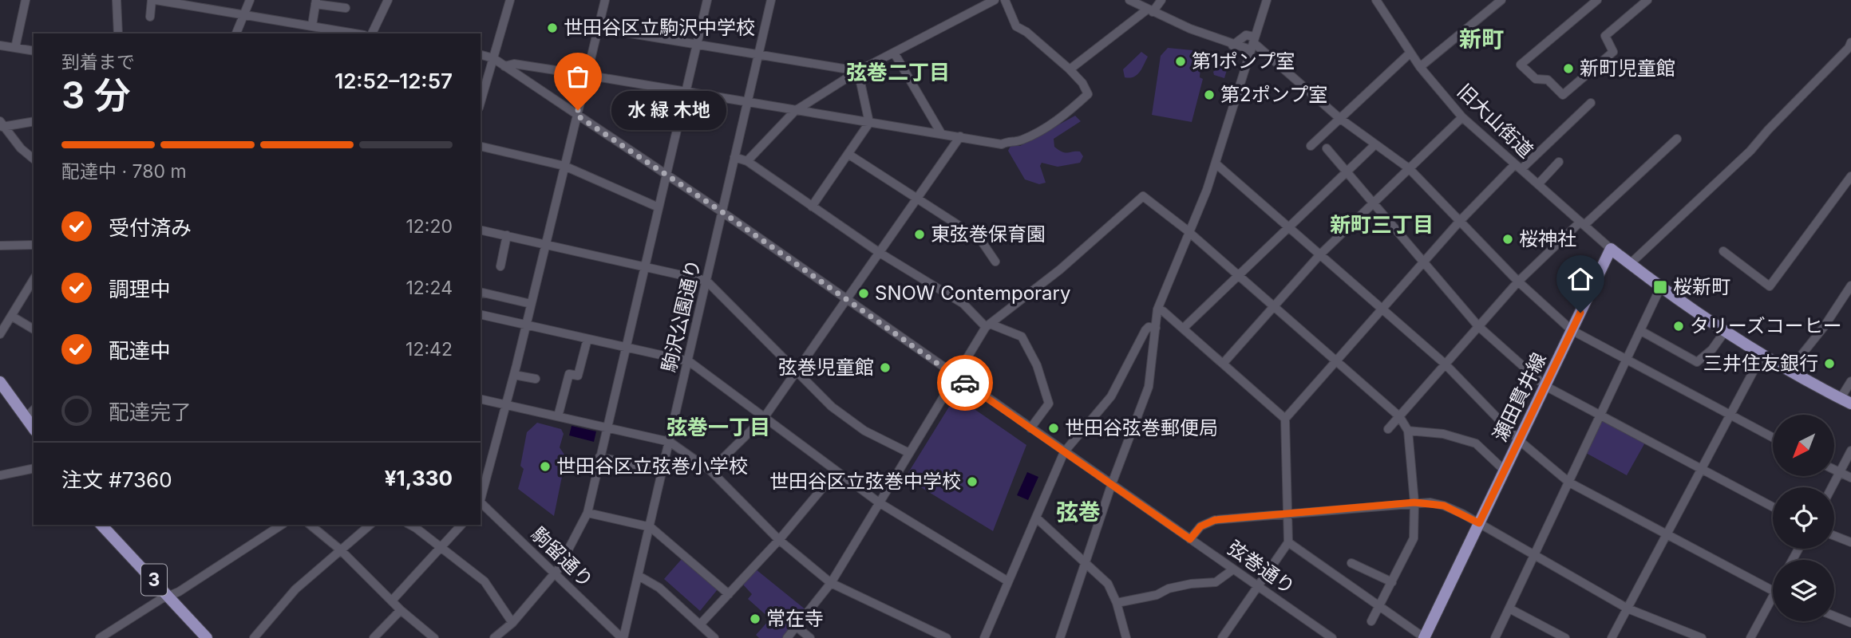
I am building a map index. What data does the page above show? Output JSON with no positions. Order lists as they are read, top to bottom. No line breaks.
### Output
{"streets":{"main road":["瀬田貫井線","3"],"street":["旧大山街道","駒沢公園通り","駒留通り","弦巻通り"]},"crossings":[["旧大山街道","瀬田貫井線"],["駒沢公園通り","駒留通り"],["駒沢公園通り","弦巻通り"]],"districts":["新町","弦巻二丁目","新町三丁目","弦巻一丁目","弦巻"],"places":{"other":["世田谷区立駒沢中学校","第1ポンプ室","新町児童館","第2ポンプ室","水 緑 木地","東弦巻保育園","桜神社","SNOW Contemporary","タリーズコーヒー","三井住友銀行","弦巻児童館","世田谷弦巻郵便局","世田谷区立弦巻小学校","世田谷区立弦巻中学校","常在寺"],"transit":["桜新町"]},"north":"bottom left","page":{"heading":["3 分","到着まで","12:52–12:57"],"panel":["注文 #7360","¥1,330"],"bubble":"水 緑 木地","bar":"配達中 · 780 m","list":[["受付済み","12:20"],["調理中","12:24"],["配達中","12:42"],"配達完了"]}}
